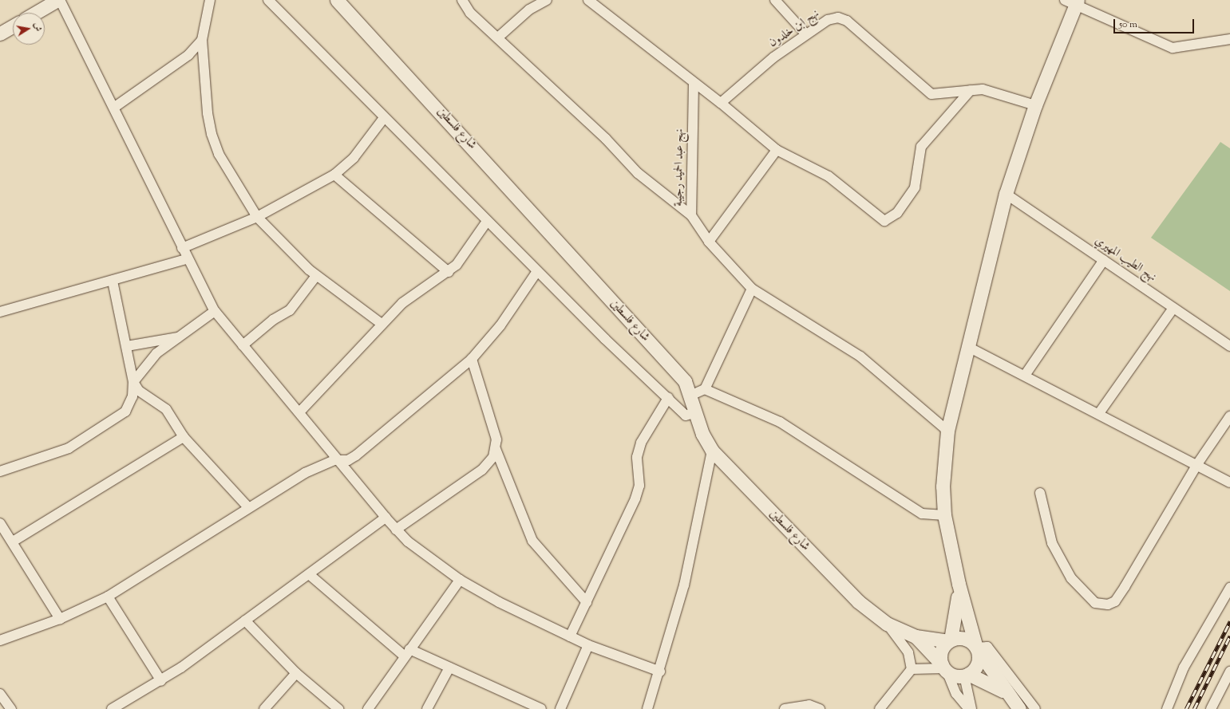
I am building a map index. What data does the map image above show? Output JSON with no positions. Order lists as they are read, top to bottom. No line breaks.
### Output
{"streets":{"street":["نهج ابن خلدون","شارع فلسطين","نهج عبد الحميد رجيبة","نهج الطيب المهيري"]},"scale_bar":"50 m","north":"right"}
